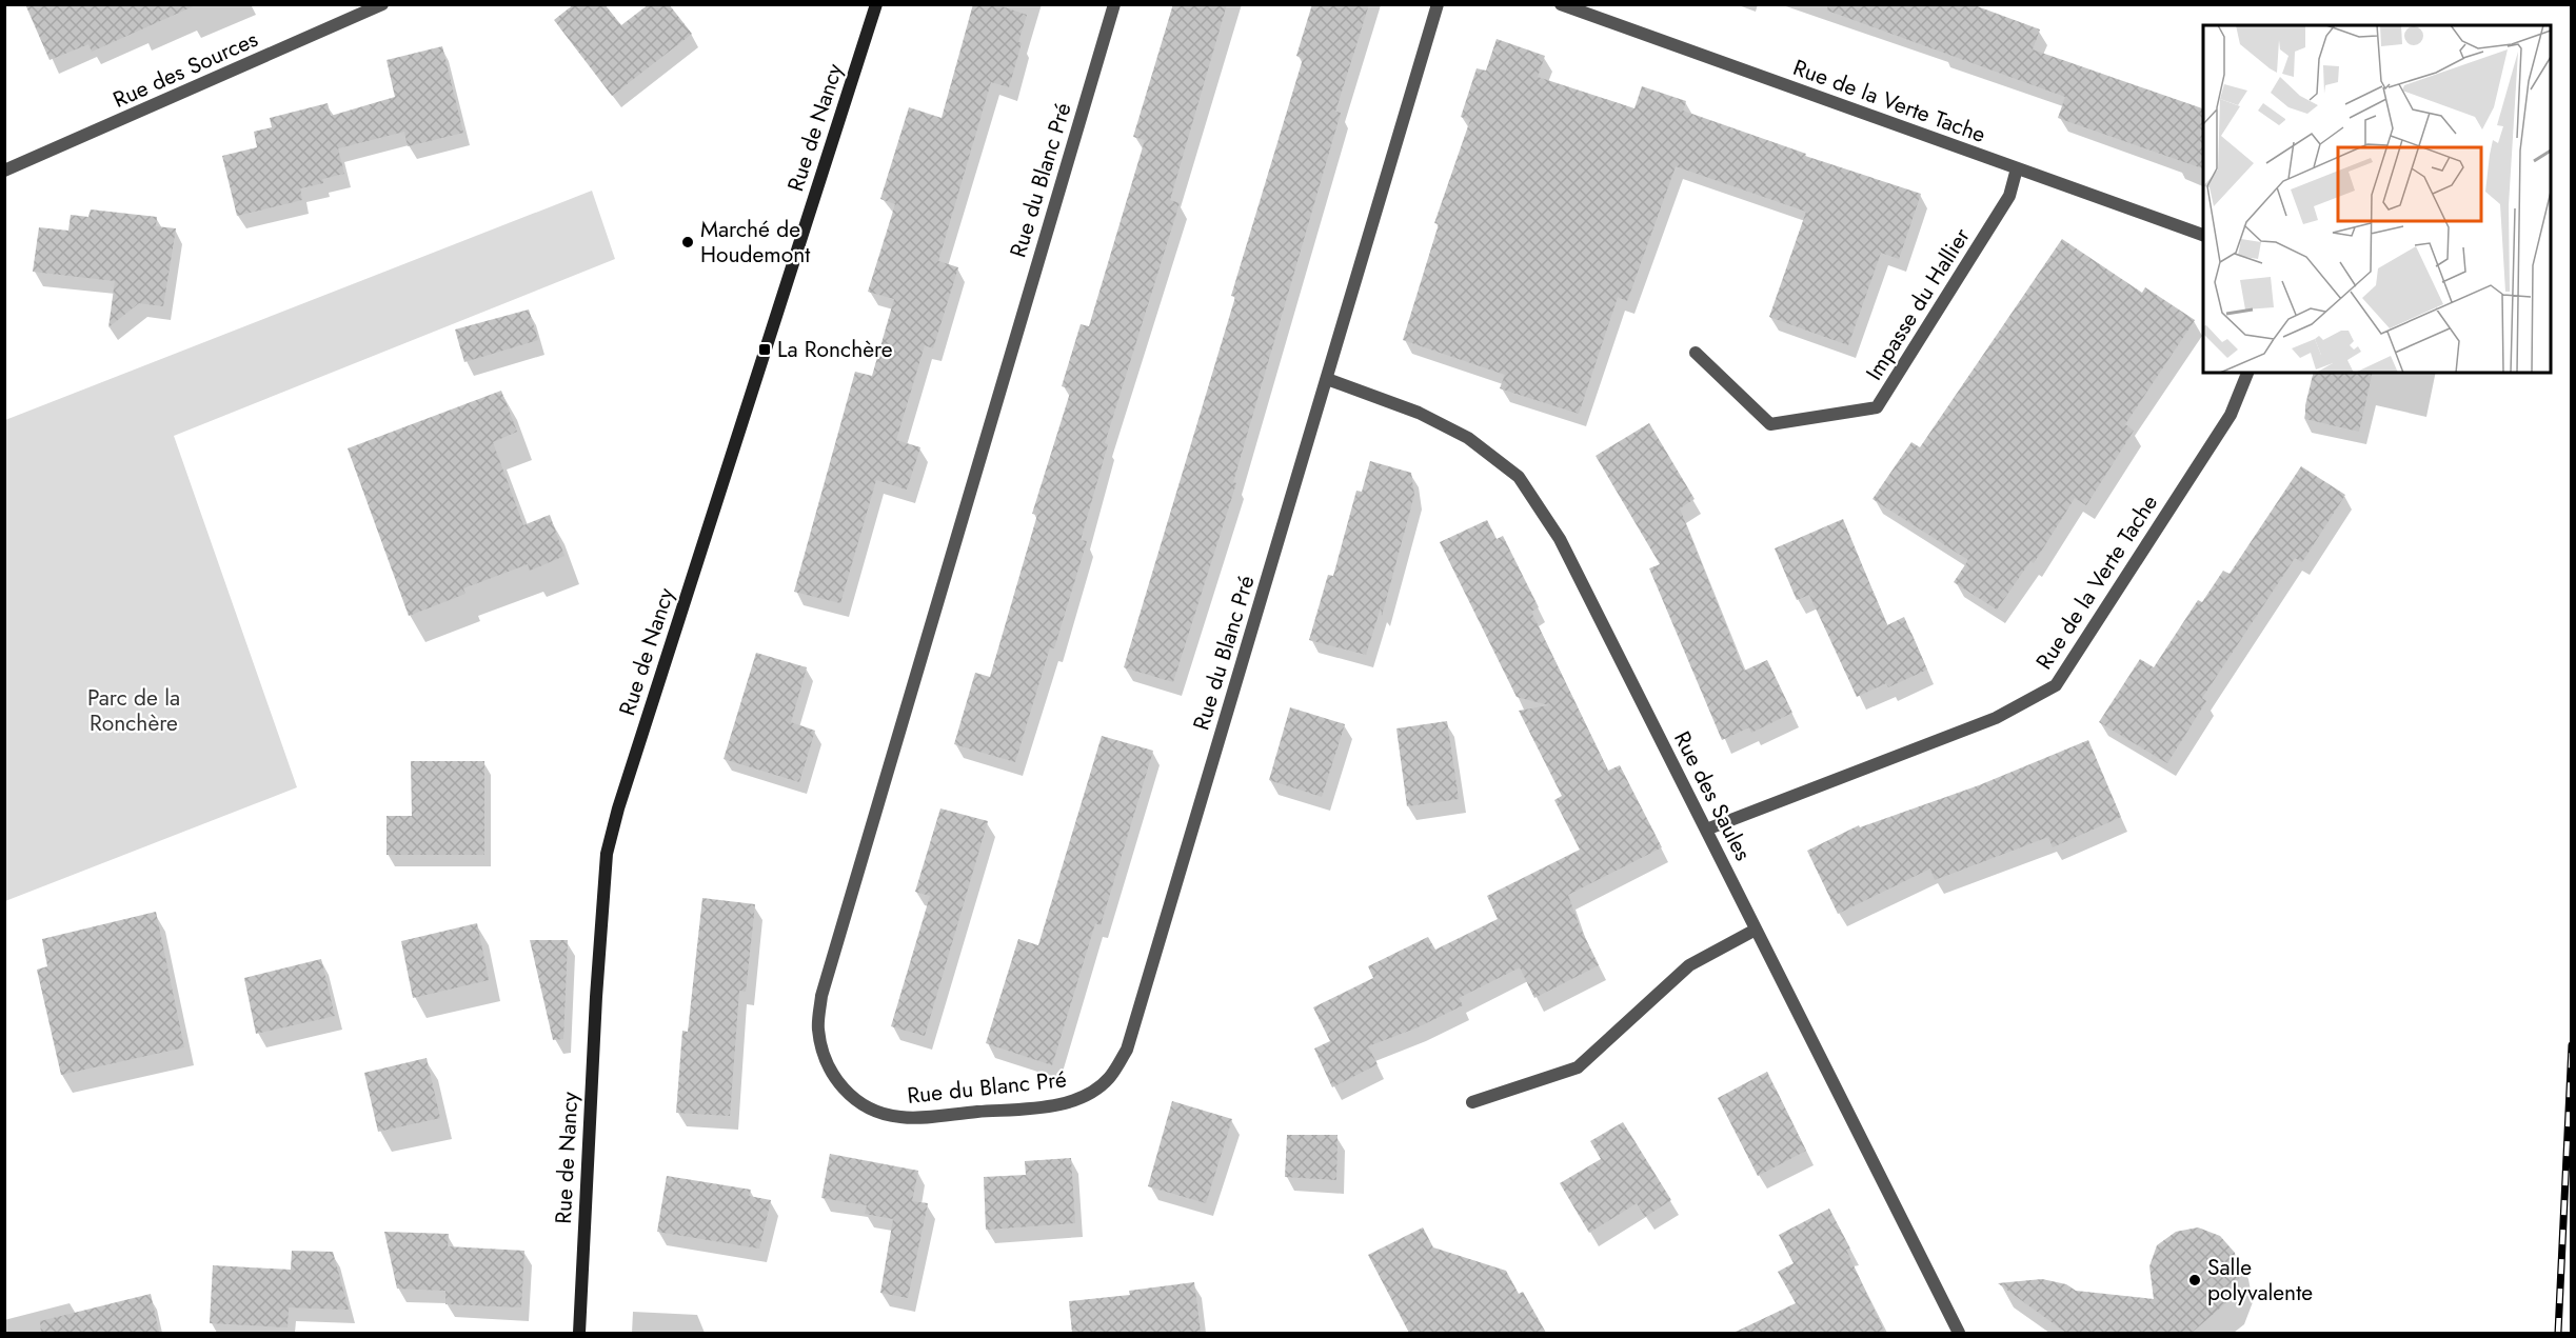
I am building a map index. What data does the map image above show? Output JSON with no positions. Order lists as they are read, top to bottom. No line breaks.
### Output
{"streets":{"street":["Rue des Sources","Rue de la Verte Tache","Rue de Nancy","Rue du Blanc Pré","Impasse du Hallier","Rue des Saules"]},"crossings":[["Rue de la Verte Tache","Impasse du Hallier"],["Rue de la Verte Tache","Rue des Saules"],["Rue du Blanc Pré","Rue des Saules"]],"parks":["Parc de la Ronchère"],"places":{"other":["Marché de Houdemont","Salle polyvalente"],"transit":["La Ronchère"]}}
